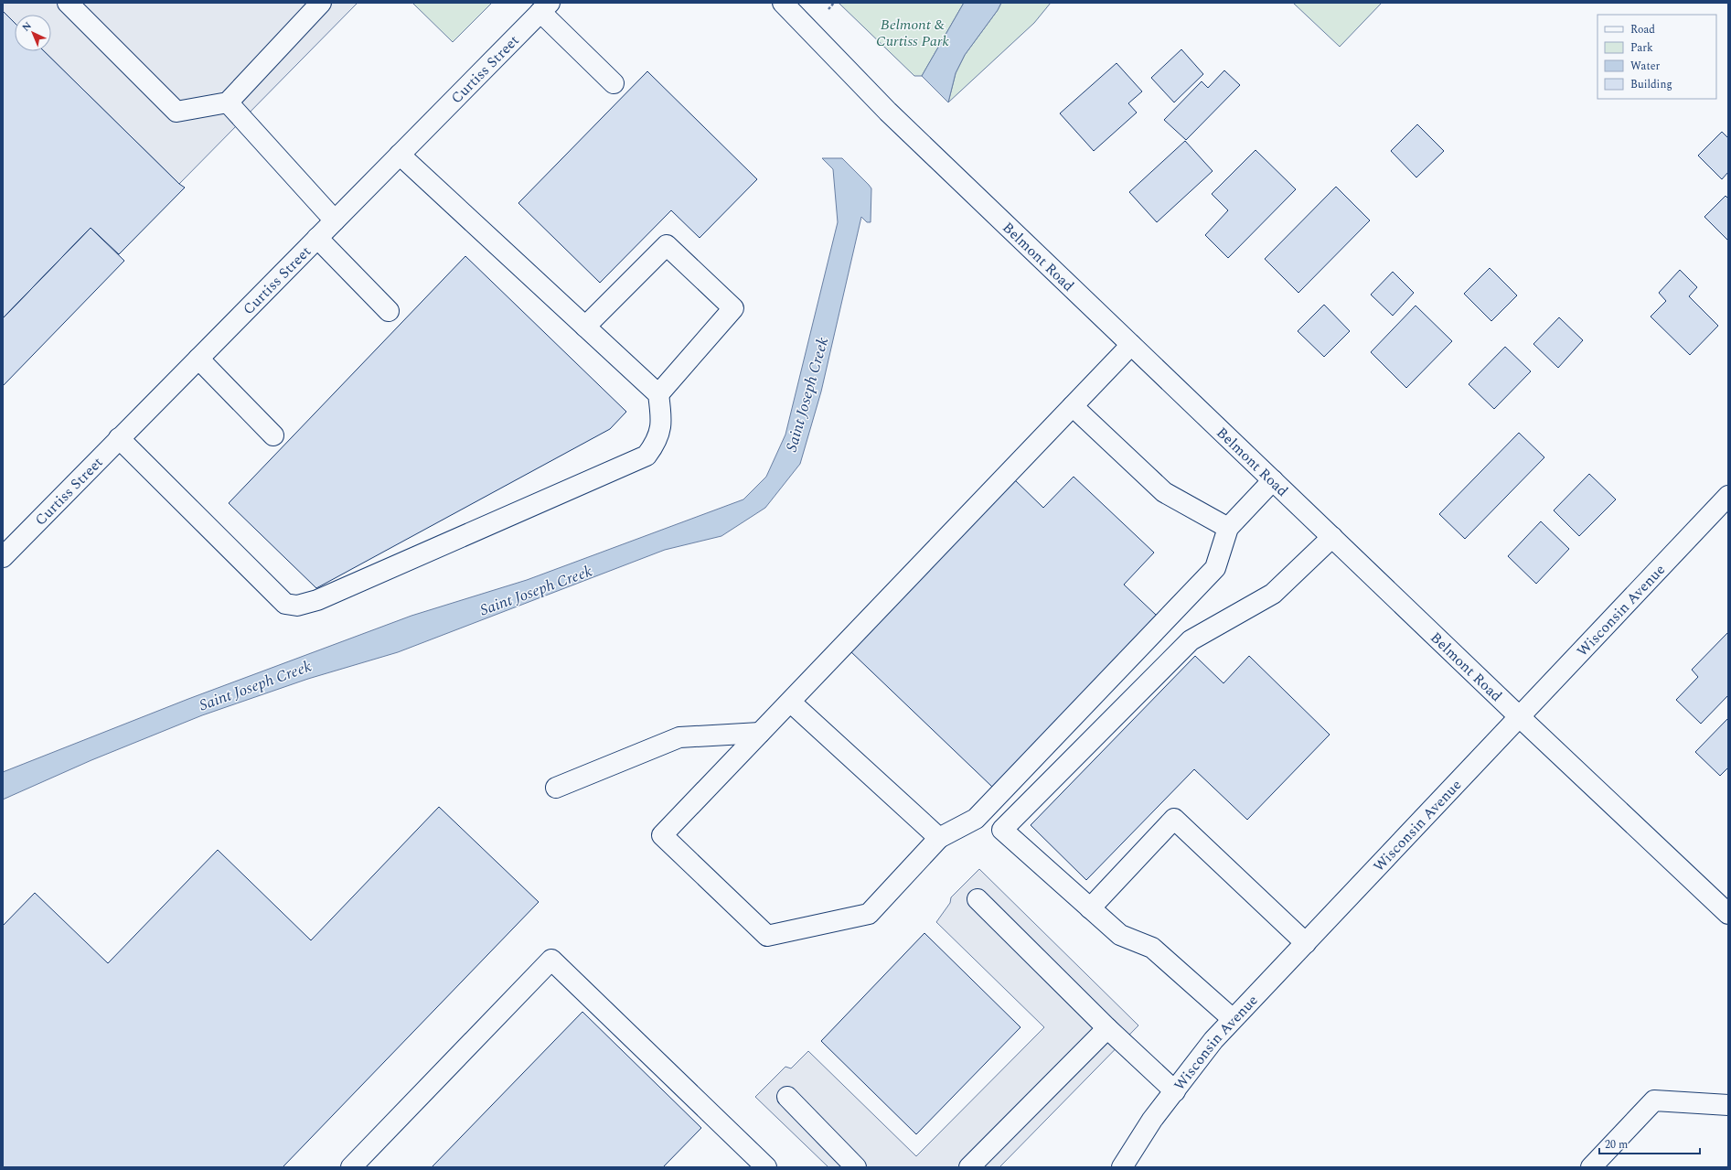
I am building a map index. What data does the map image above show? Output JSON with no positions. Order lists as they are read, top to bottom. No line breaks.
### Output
{"streets":{"street":["Curtiss Street","Belmont Road","Wisconsin Avenue"]},"crossings":[["Belmont Road","Wisconsin Avenue"]],"water":["Saint Joseph Creek"],"parks":["Belmont & Curtiss Park"],"legend":["Road","Park","Water","Building"],"scale_bar":"20 m","north":"top left"}
